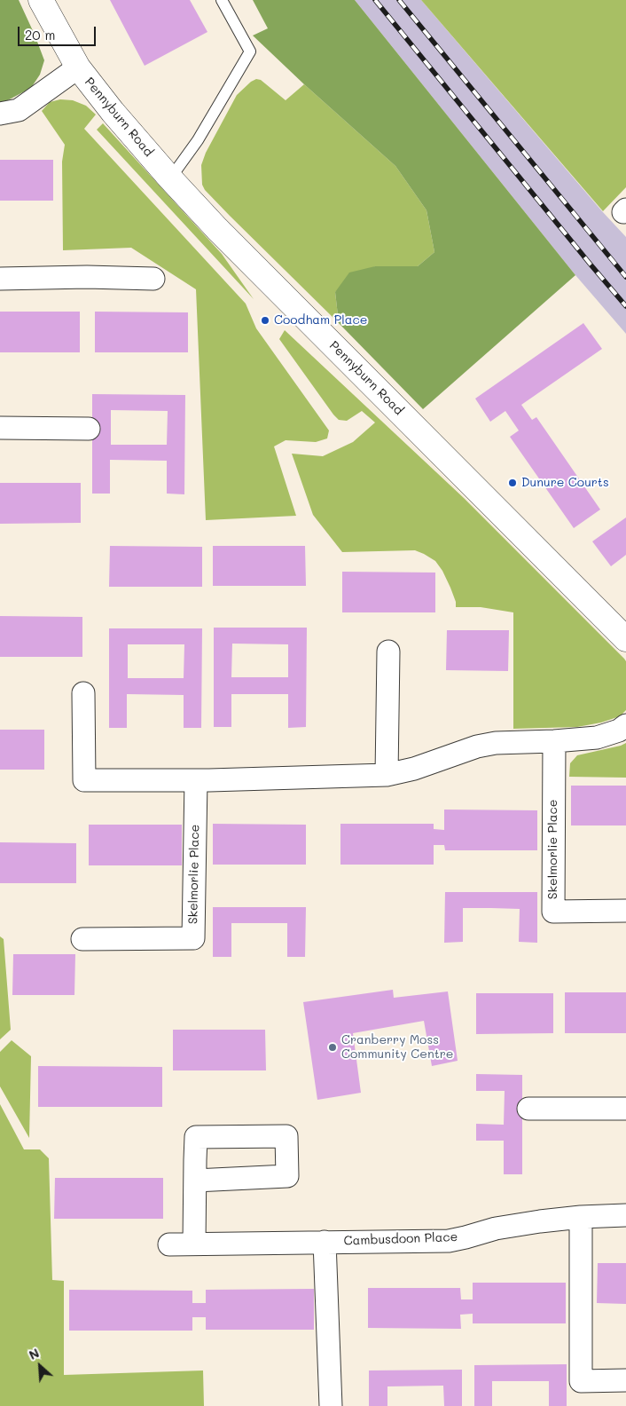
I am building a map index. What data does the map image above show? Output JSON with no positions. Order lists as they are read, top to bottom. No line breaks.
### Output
{"streets":{"street":["Pennyburn Road","Skelmorlie Place","Cambusdoon Place"]},"places":["Coodham Place","Dunure Courts","Cranberry Moss Community Centre"],"scale_bar":"20 m","north":"top left"}
